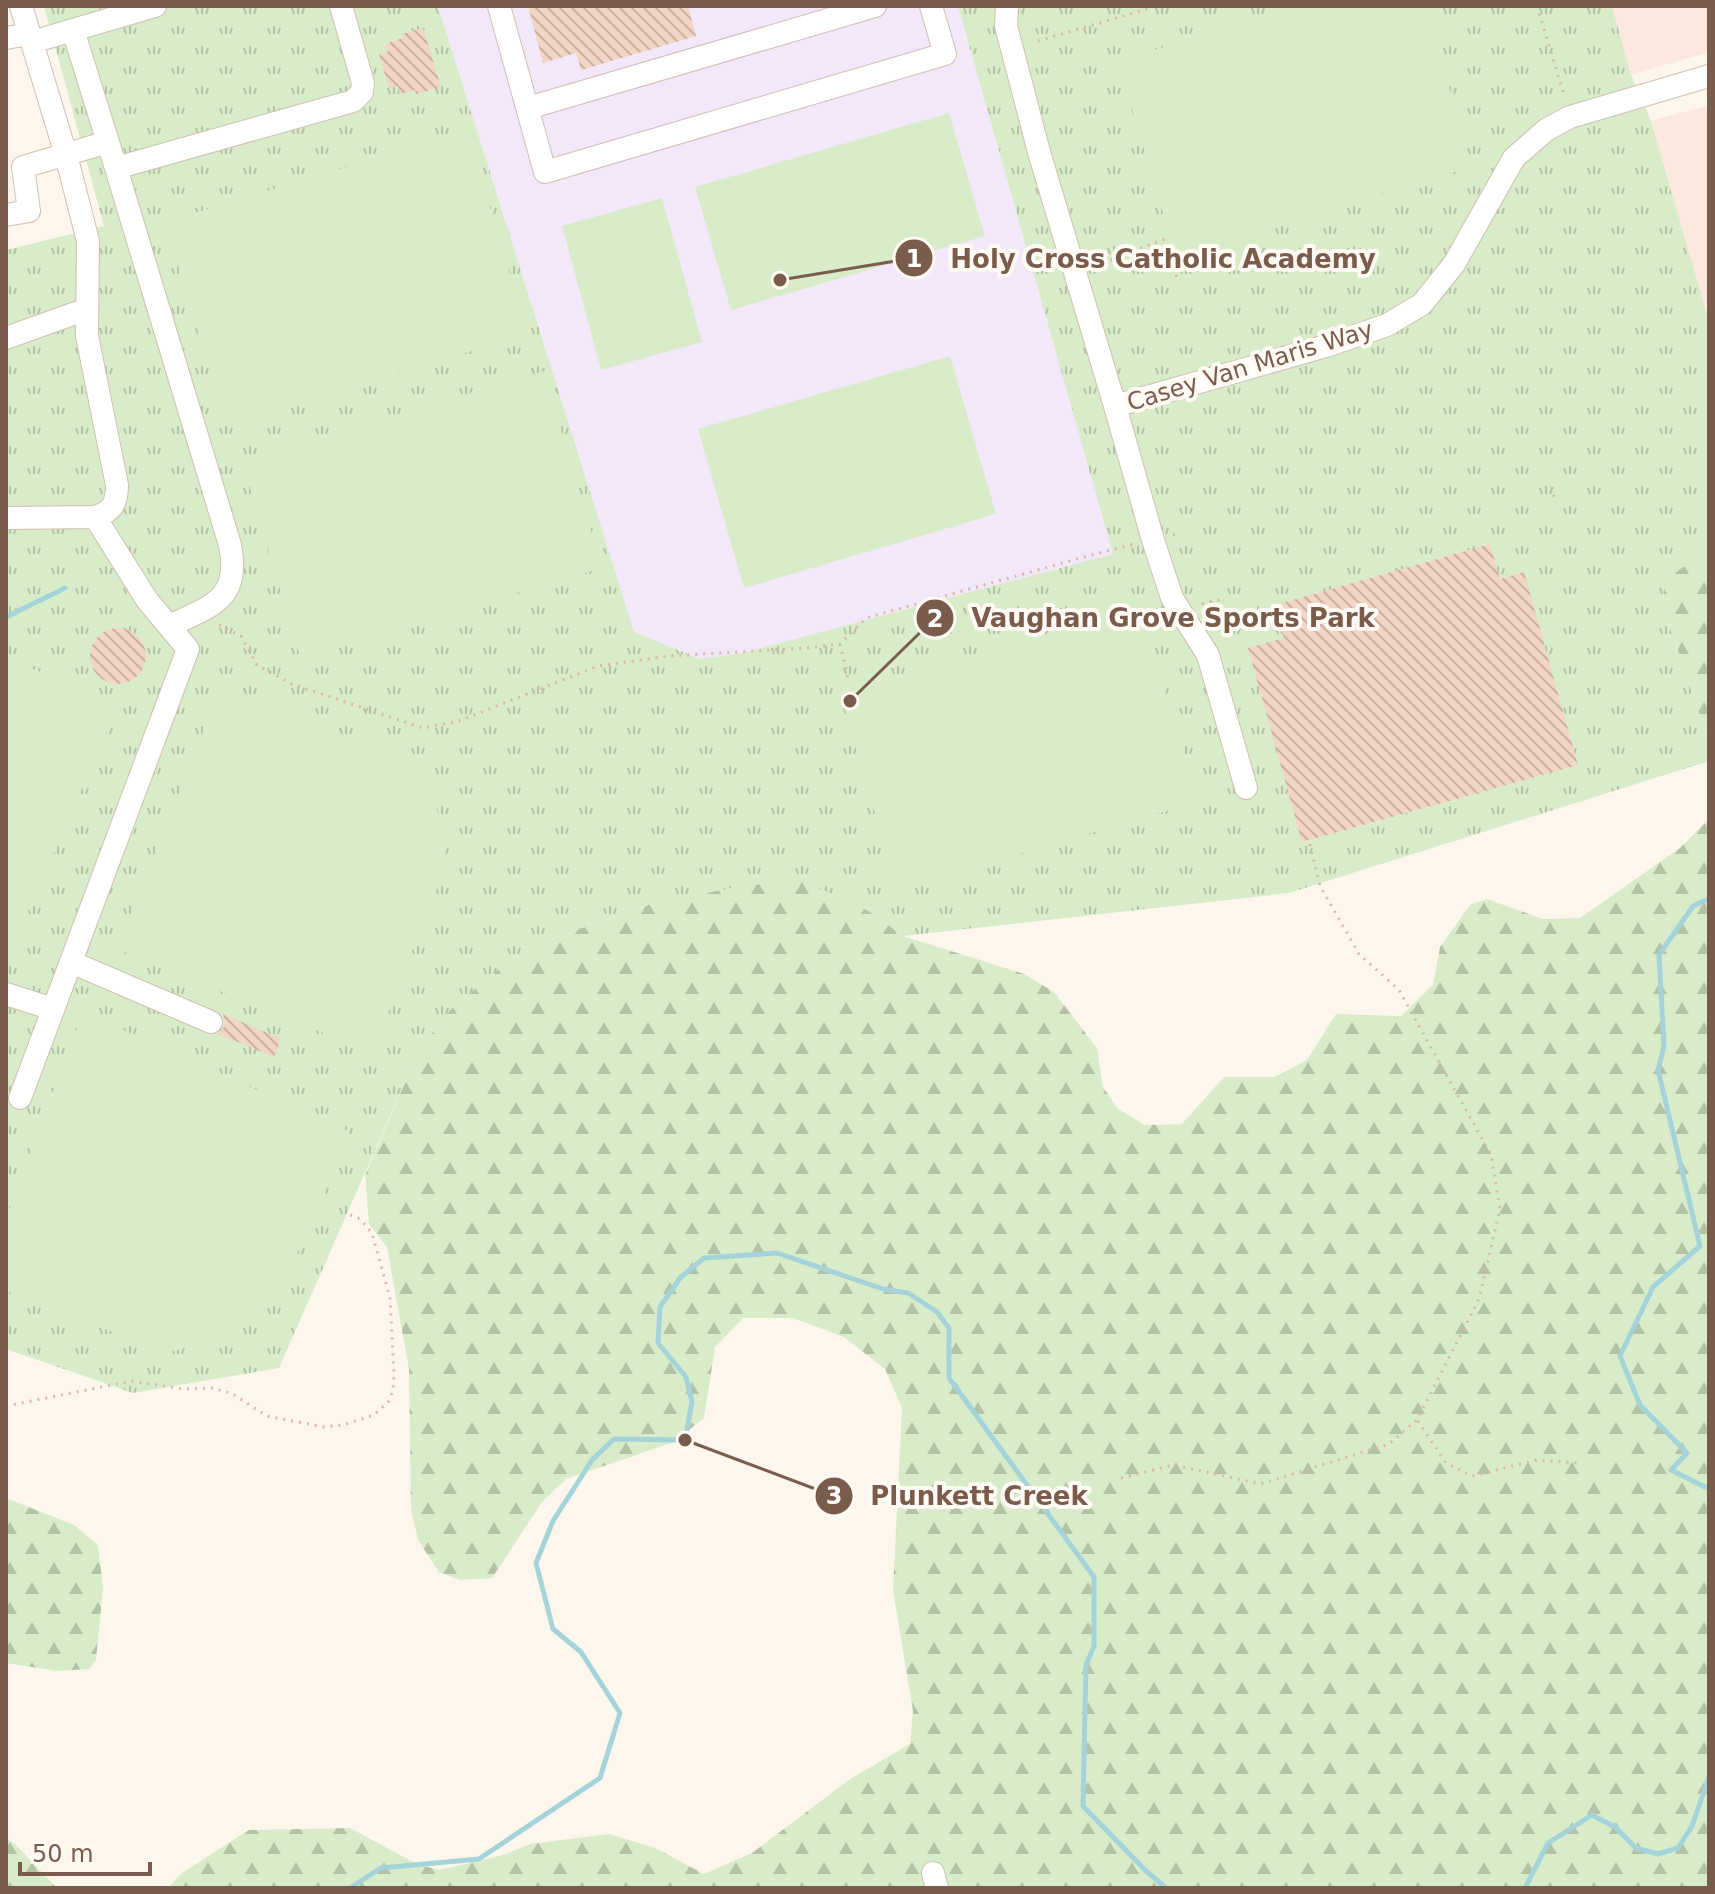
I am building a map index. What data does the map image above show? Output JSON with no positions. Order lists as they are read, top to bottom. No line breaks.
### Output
{"streets":{"street":["Casey Van Maris Way"]},"places":["Holy Cross Catholic Academy","Vaughan Grove Sports Park","Plunkett Creek"],"scale_bar":"50 m"}
